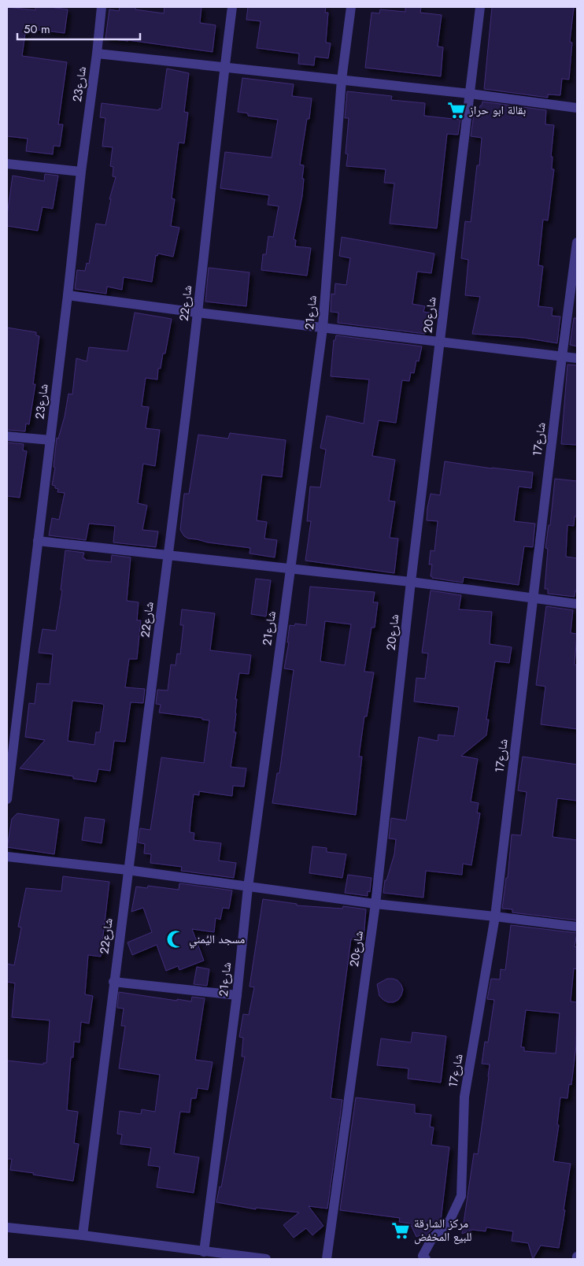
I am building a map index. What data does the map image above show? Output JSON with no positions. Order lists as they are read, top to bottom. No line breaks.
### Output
{"streets":{"street":["شارع23","شارع22","شارع21","شارع20","شارع17"]},"places":{"supermarket":["بقالة ابو حراز","مركز الشارقة للبيع المخفض"],"mosque":["مسجد اليُمني"]},"scale_bar":"50 m"}
